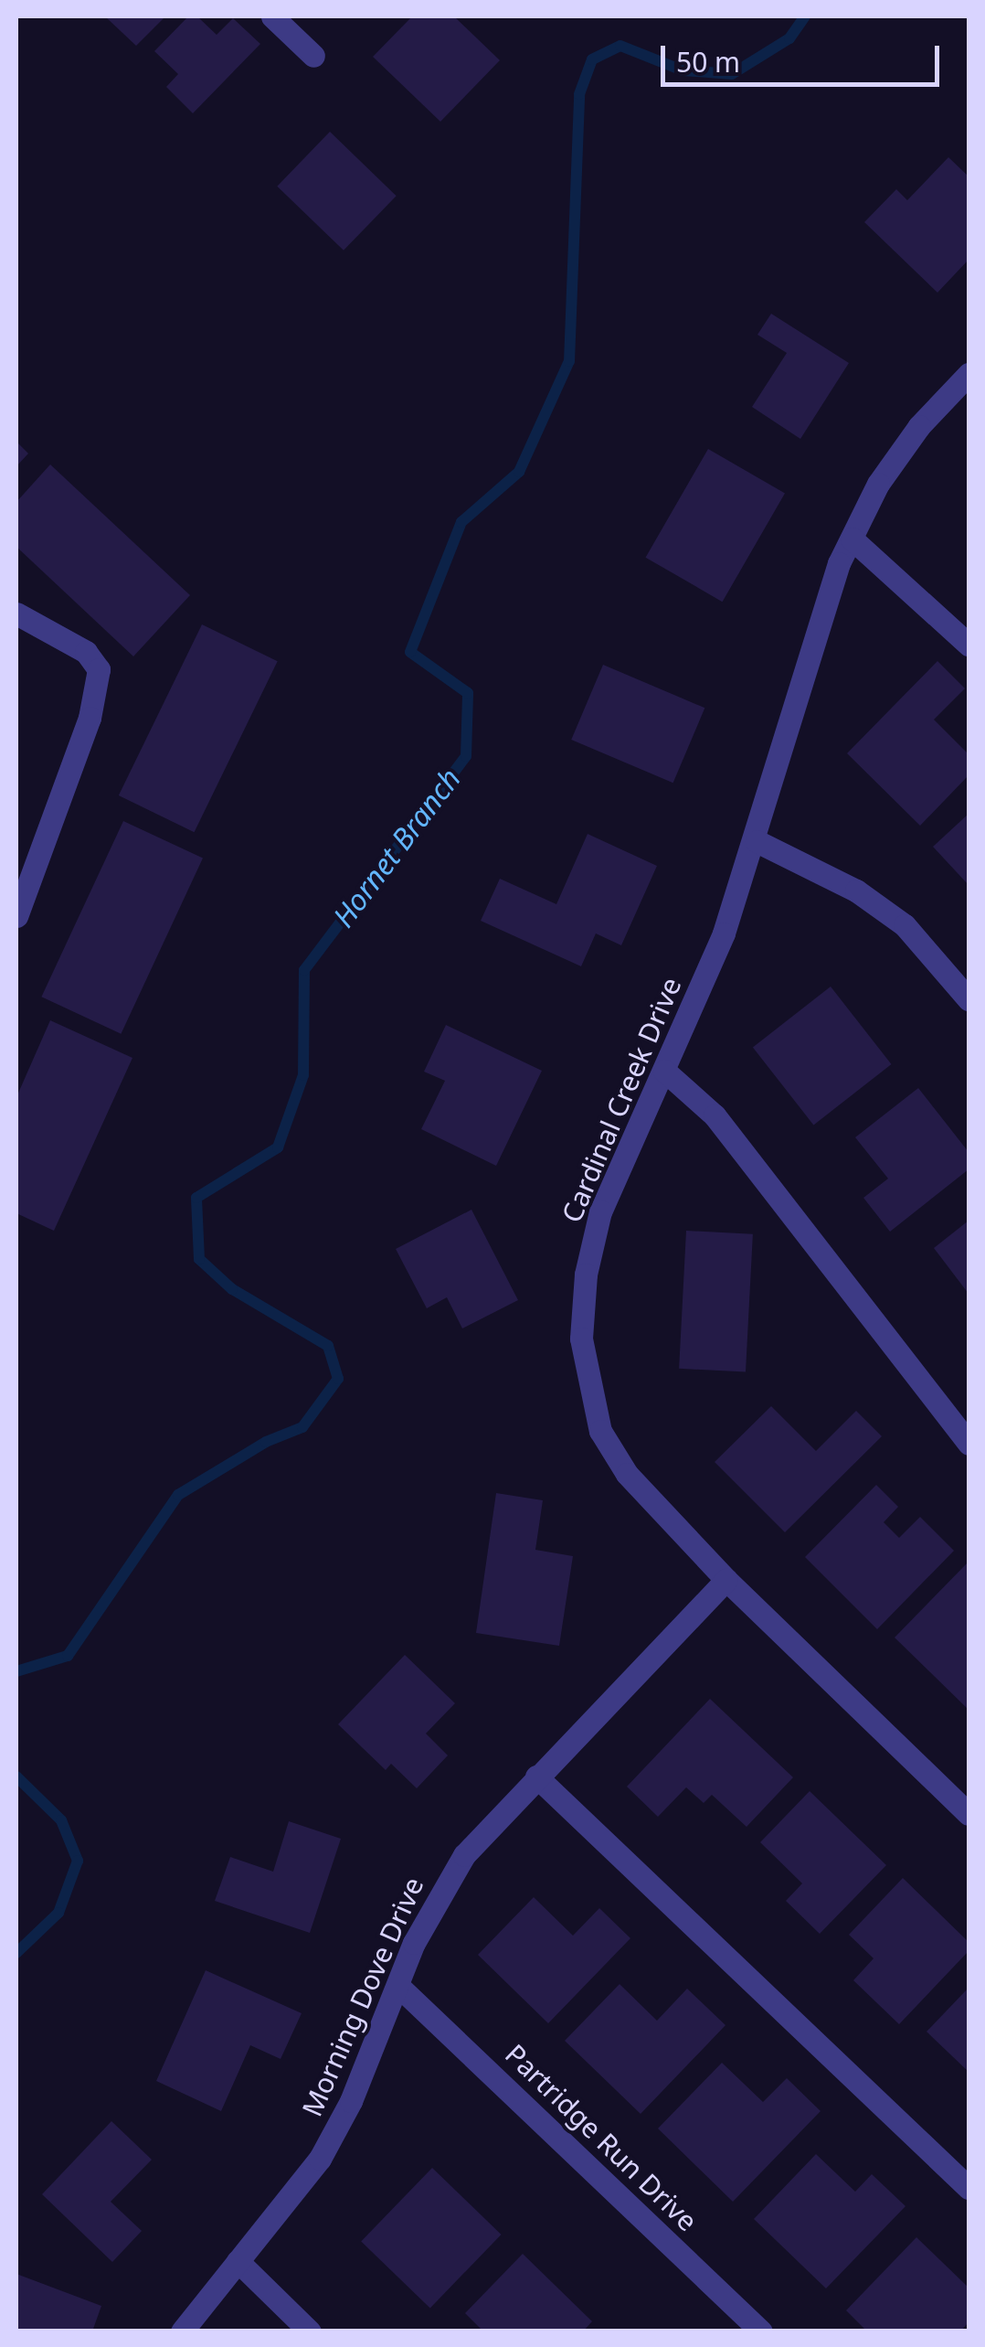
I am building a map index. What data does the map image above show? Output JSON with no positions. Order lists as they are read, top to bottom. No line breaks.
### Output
{"streets":{"street":["Cardinal Creek Drive","Morning Dove Drive","Partridge Run Drive"]},"crossings":[["Cardinal Creek Drive","Morning Dove Drive"],["Morning Dove Drive","Partridge Run Drive"]],"water":["Hornet Branch"],"scale_bar":"50 m"}
